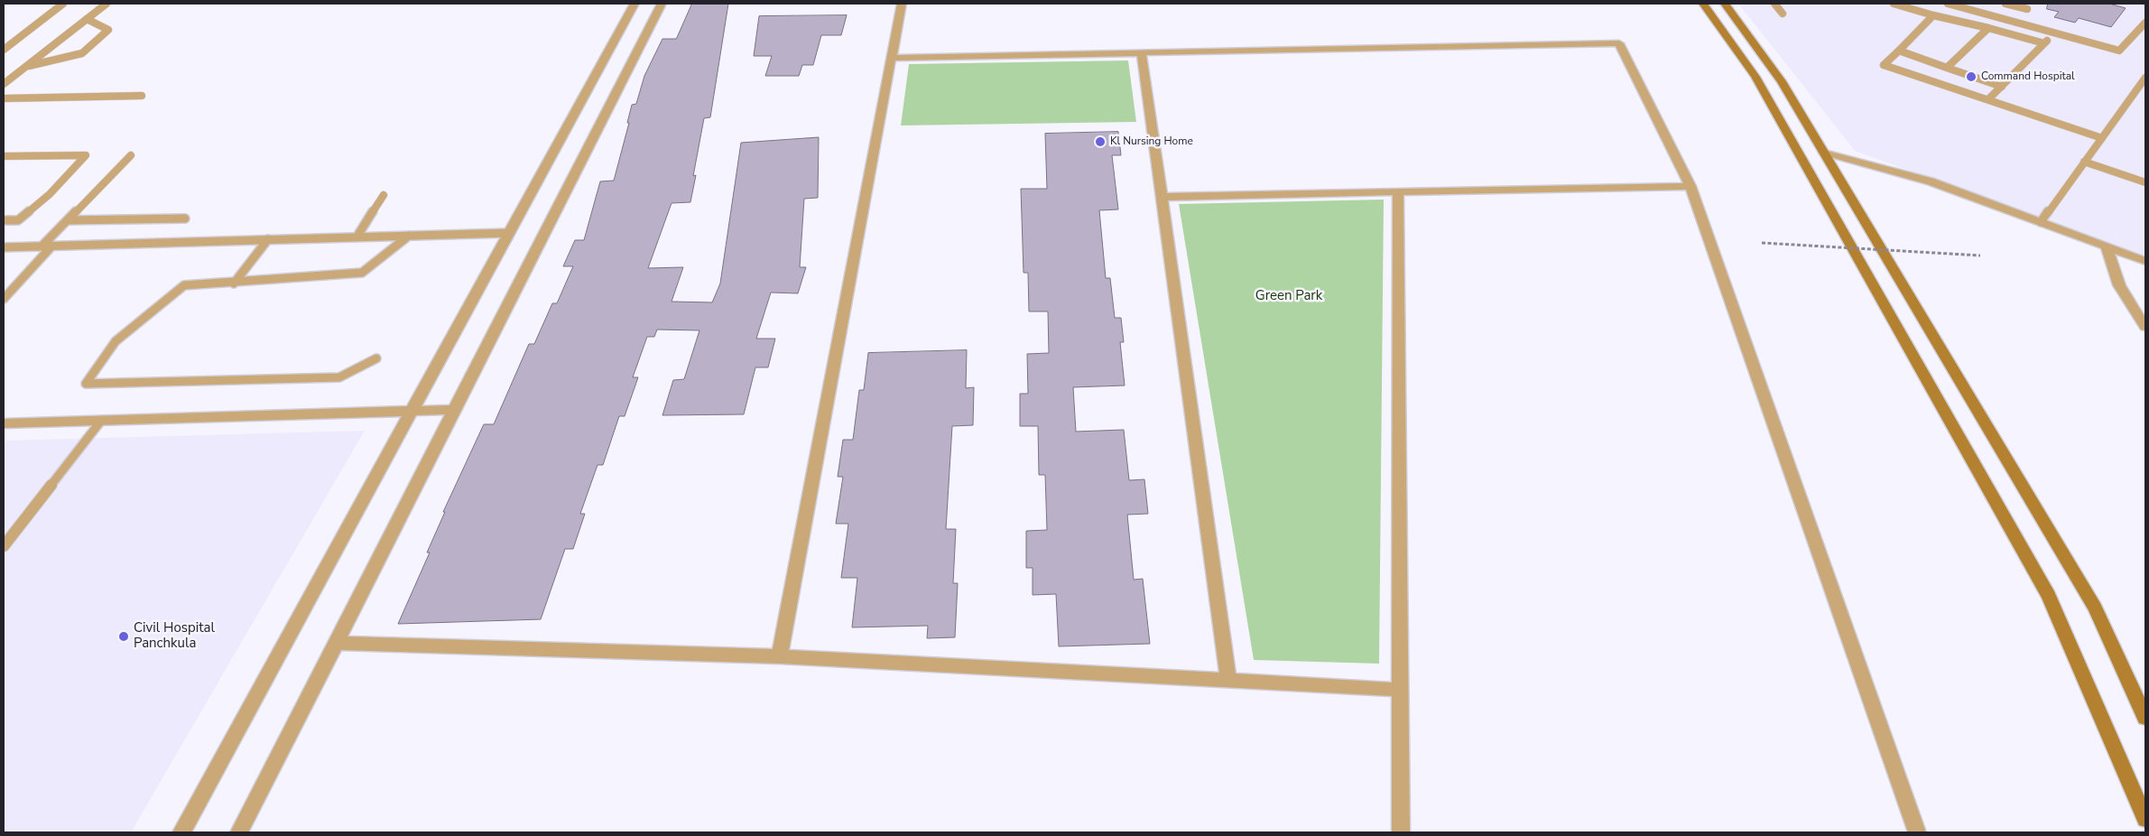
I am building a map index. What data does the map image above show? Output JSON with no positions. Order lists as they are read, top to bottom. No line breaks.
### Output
{"parks":["Green Park"],"places":["Command Hospital","Kl Nursing Home","Civil Hospital Panchkula"]}
